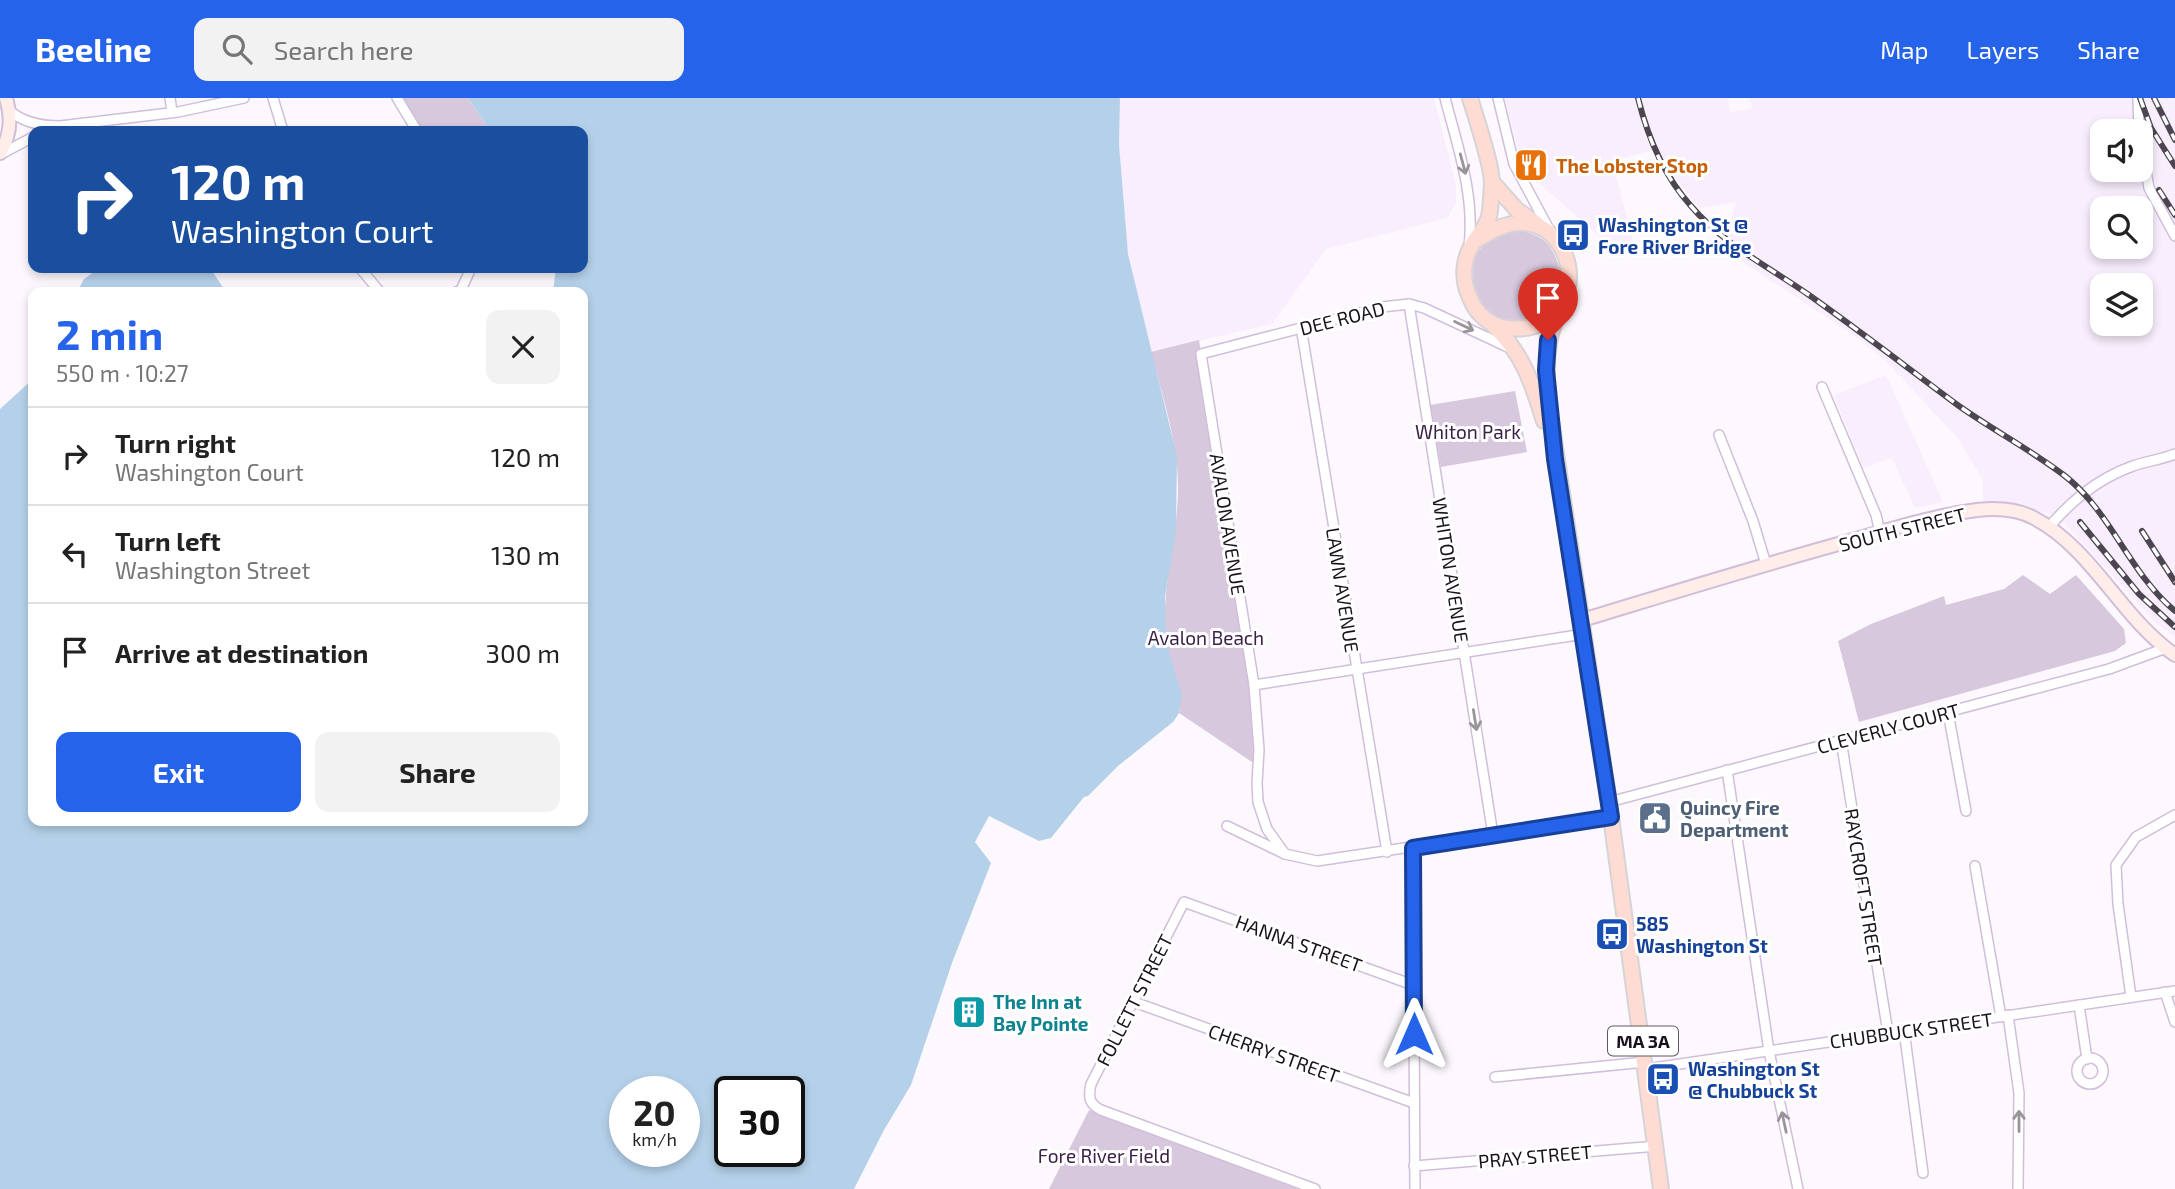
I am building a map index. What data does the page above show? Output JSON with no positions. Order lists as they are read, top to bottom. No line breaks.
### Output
{"streets":{"main road":["SOUTH STREET","MA 3A"],"street":["DEE ROAD","AVALON AVENUE","WHITON AVENUE","LAWN AVENUE","CLEVERLY COURT","RAYCROFT STREET","HANNA STREET","FOLLETT STREET","CHUBBUCK STREET","CHERRY STREET","PRAY STREET"]},"crossings":[["DEE ROAD","AVALON AVENUE"],["DEE ROAD","WHITON AVENUE"],["DEE ROAD","LAWN AVENUE"],["DEE ROAD","MA 3A"],["AVALON AVENUE","CLEVERLY COURT"],["SOUTH STREET","CLEVERLY COURT"],["SOUTH STREET","MA 3A"],["WHITON AVENUE","CLEVERLY COURT"],["LAWN AVENUE","CLEVERLY COURT"],["CLEVERLY COURT","RAYCROFT STREET"],["CLEVERLY COURT","MA 3A"],["RAYCROFT STREET","CHUBBUCK STREET"],["HANNA STREET","FOLLETT STREET"],["FOLLETT STREET","CHERRY STREET"],["CHUBBUCK STREET","MA 3A"],["MA 3A","PRAY STREET"]],"one_way":["DEE ROAD"],"parks":["Whiton Park","Avalon Beach","Fore River Field"],"places":{"restaurant":["The Lobster Stop"],"bus stop":["Washington St @ Fore River Bridge","585 Washington St","Washington St @ Chubbuck St"],"public building":["Quincy Fire Department"],"building":["The Inn at Bay Pointe"]},"page":{"header":"Beeline","search":"Search here","nav":["Map","Layers","Share"],"turn":["120 m","Washington Court"],"heading":["2 min","550 m · 10:27"],"list":[{"name":"Turn right","note":"Washington Court","value":"120 m"},{"name":"Turn left","note":"Washington Street","value":"130 m"},{"name":"Arrive at destination","value":"300 m"}],"buttons":["Exit","Share"],"speed":"20 km/h","limit":"30"}}
